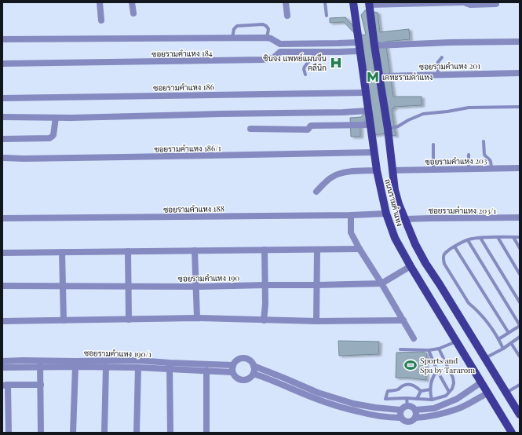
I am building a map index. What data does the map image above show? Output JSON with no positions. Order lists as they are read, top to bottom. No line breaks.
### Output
{"streets":{"main road":["ถนนรามคำแหง"],"street":["ซอยรามคำแหง 184","ซอยรามคำแหง 201","ซอยรามคำแหง 186","ซอยรามคำแหง 186/1","ซอยรามคำแหง 203","ซอยรามคำแหง 188","ซอยรามคำแหง 203/1","ซอยรามคำแหง 190","ซอยรามคำแหง 190/1"]},"crossings":[["ซอยรามคำแหง 184","ถนนรามคำแหง"],["ซอยรามคำแหง 201","ถนนรามคำแหง"],["ซอยรามคำแหง 186","ถนนรามคำแหง"],["ซอยรามคำแหง 186/1","ถนนรามคำแหง"],["ซอยรามคำแหง 203","ถนนรามคำแหง"],["ถนนรามคำแหง","ซอยรามคำแหง 188"],["ถนนรามคำแหง","ซอยรามคำแหง 203/1"],["ถนนรามคำแหง","ซอยรามคำแหง 190"],["ถนนรามคำแหง","ซอยรามคำแหง 190/1"]],"places":{"hospital":["ซินจง แพทย์แผนจีน คลีนิก"],"metro station":["เคหะรามคำแหง"],"sports":["Sports and Spa by Tararom"]}}
